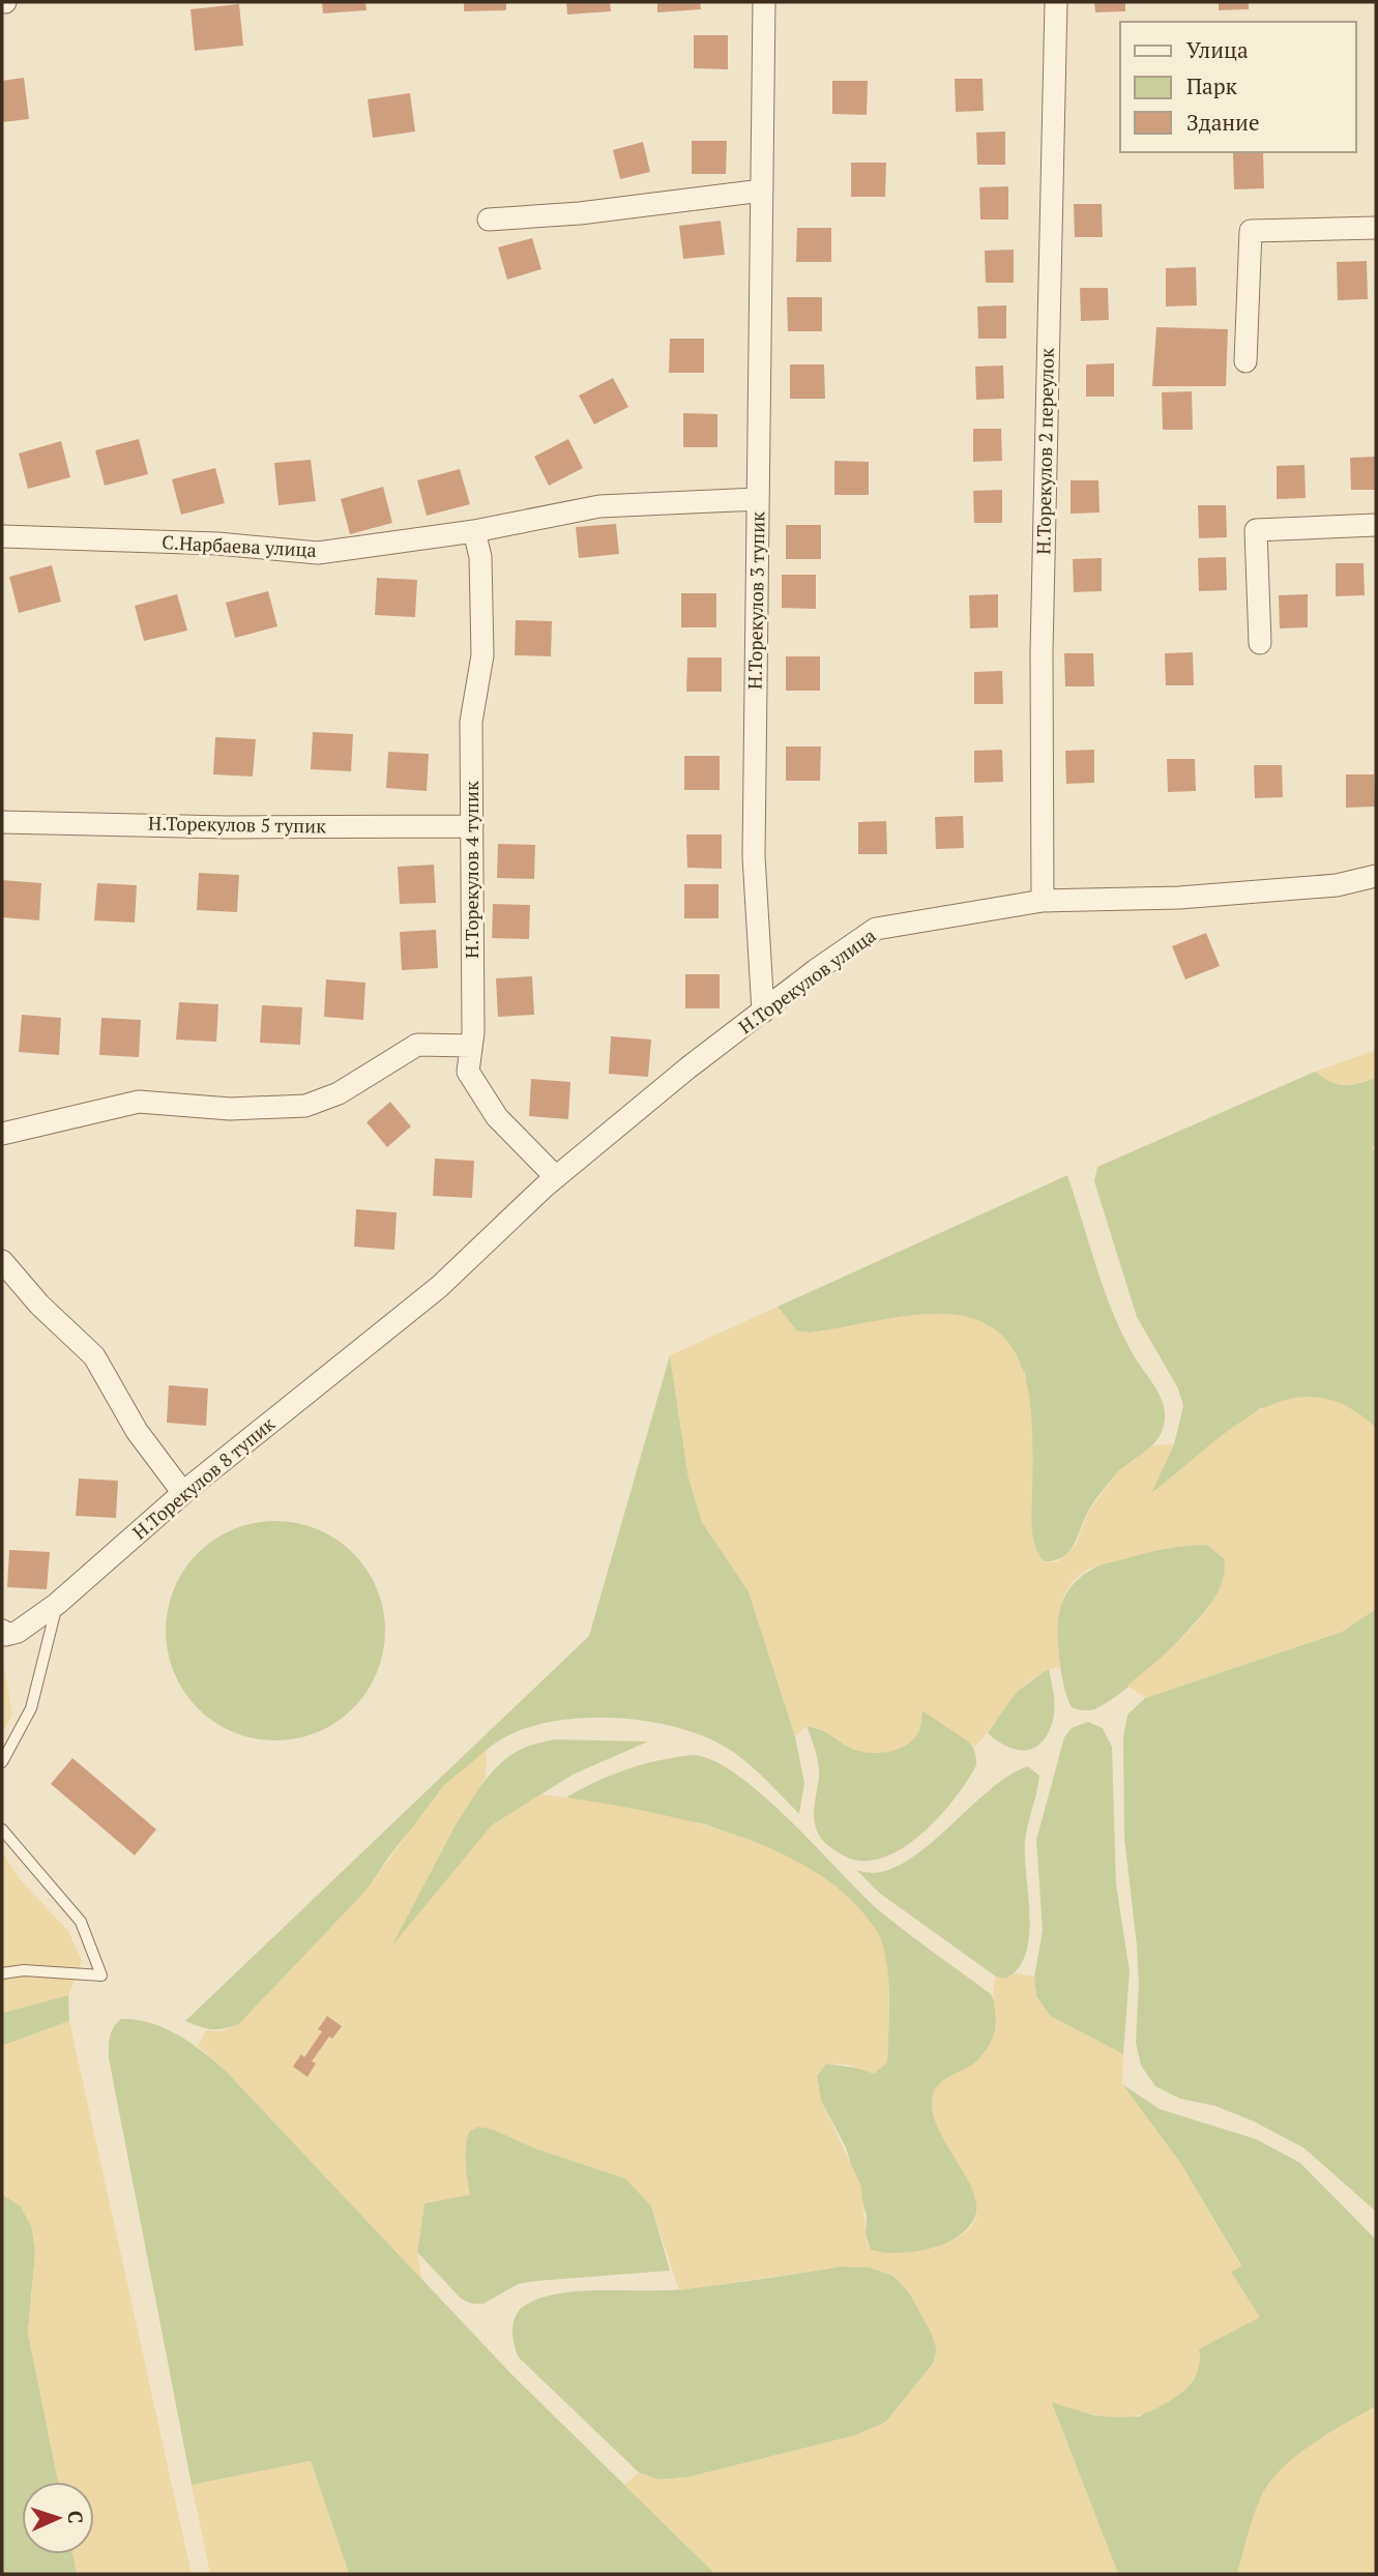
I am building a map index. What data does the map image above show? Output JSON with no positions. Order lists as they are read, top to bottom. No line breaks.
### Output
{"streets":{"street":["Н.Торекулов 2 переулок","С.Нарбаева улица","Н.Торекулов 3 тупик","Н.Торекулов 5 тупик","Н.Торекулов 4 тупик","Н.Торекулов улица","Н.Торекулов 8 тупик"]},"crossings":[["Н.Торекулов 2 переулок","Н.Торекулов улица"],["С.Нарбаева улица","Н.Торекулов 3 тупик"],["С.Нарбаева улица","Н.Торекулов 4 тупик"],["Н.Торекулов 3 тупик","Н.Торекулов улица"],["Н.Торекулов 5 тупик","Н.Торекулов 4 тупик"],["Н.Торекулов 4 тупик","Н.Торекулов улица"],["Н.Торекулов улица","Н.Торекулов 8 тупик"]],"legend":["Улица","Парк","Здание"],"north":"right"}
